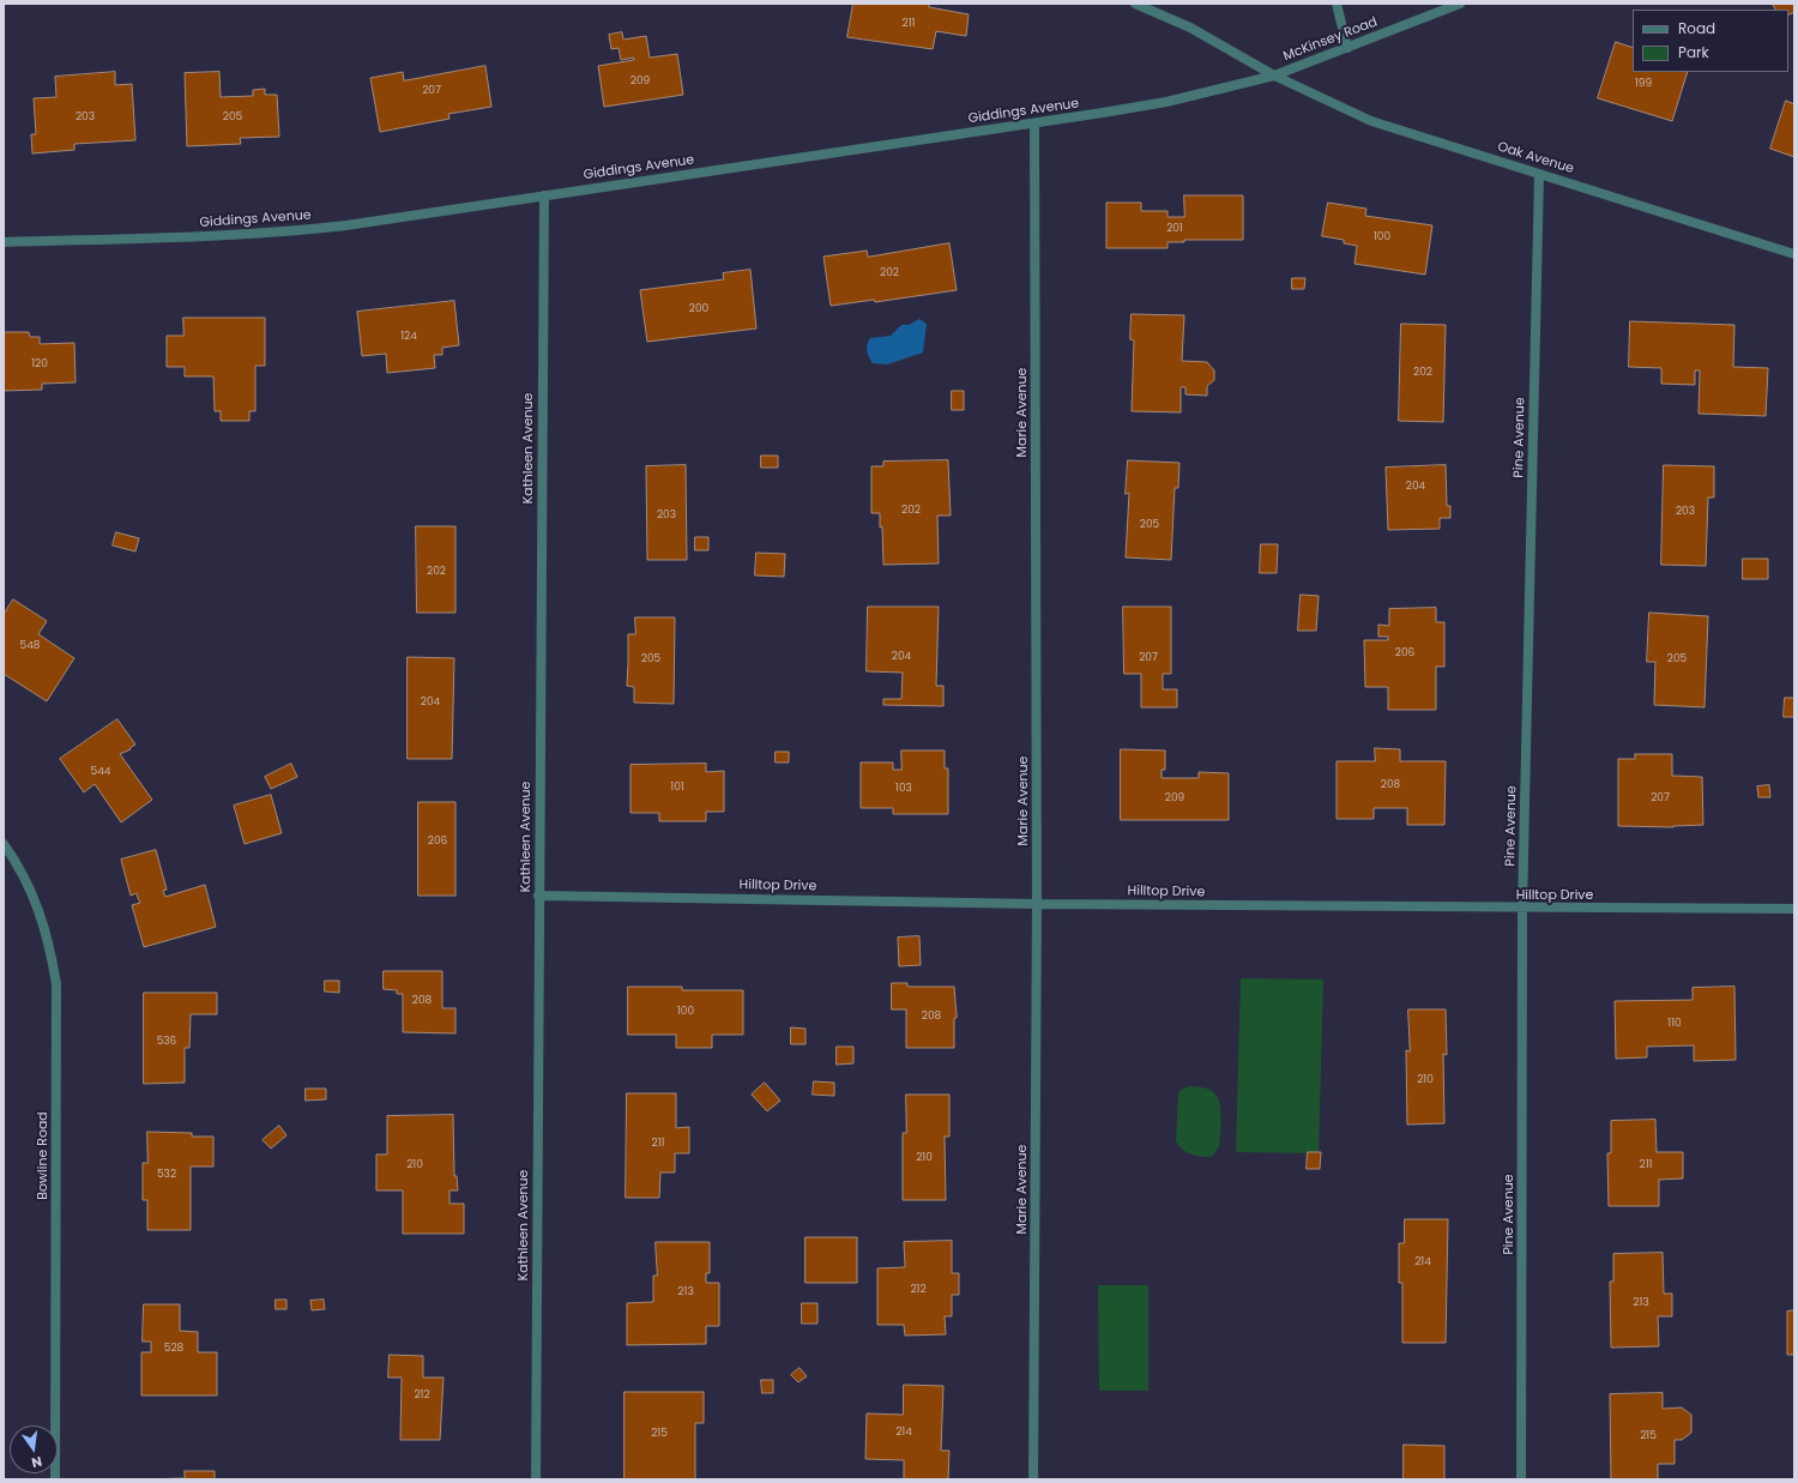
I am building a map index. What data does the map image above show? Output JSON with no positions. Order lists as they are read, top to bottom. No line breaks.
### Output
{"streets":{"street":["McKinsey Road","Giddings Avenue","Oak Avenue","Marie Avenue","Pine Avenue","Kathleen Avenue","Hilltop Drive","Bowline Road"]},"crossings":[["McKinsey Road","Giddings Avenue"],["McKinsey Road","Oak Avenue"],["Giddings Avenue","Oak Avenue"],["Giddings Avenue","Marie Avenue"],["Giddings Avenue","Kathleen Avenue"],["Oak Avenue","Pine Avenue"],["Marie Avenue","Hilltop Drive"],["Pine Avenue","Hilltop Drive"],["Kathleen Avenue","Hilltop Drive"]],"house_numbers":["211","209","199","207","203","205","201","100","202","200","124","120","202","204","202","203","203","205","202","548","206","204","207","205","205","204","544","208","101","103","209","207","206","208","100","208","110","536","210","211","210","210","211","532","214","212","213","213","528","212","214","215","215"],"legend":["Road","Park"],"north":"bottom"}
